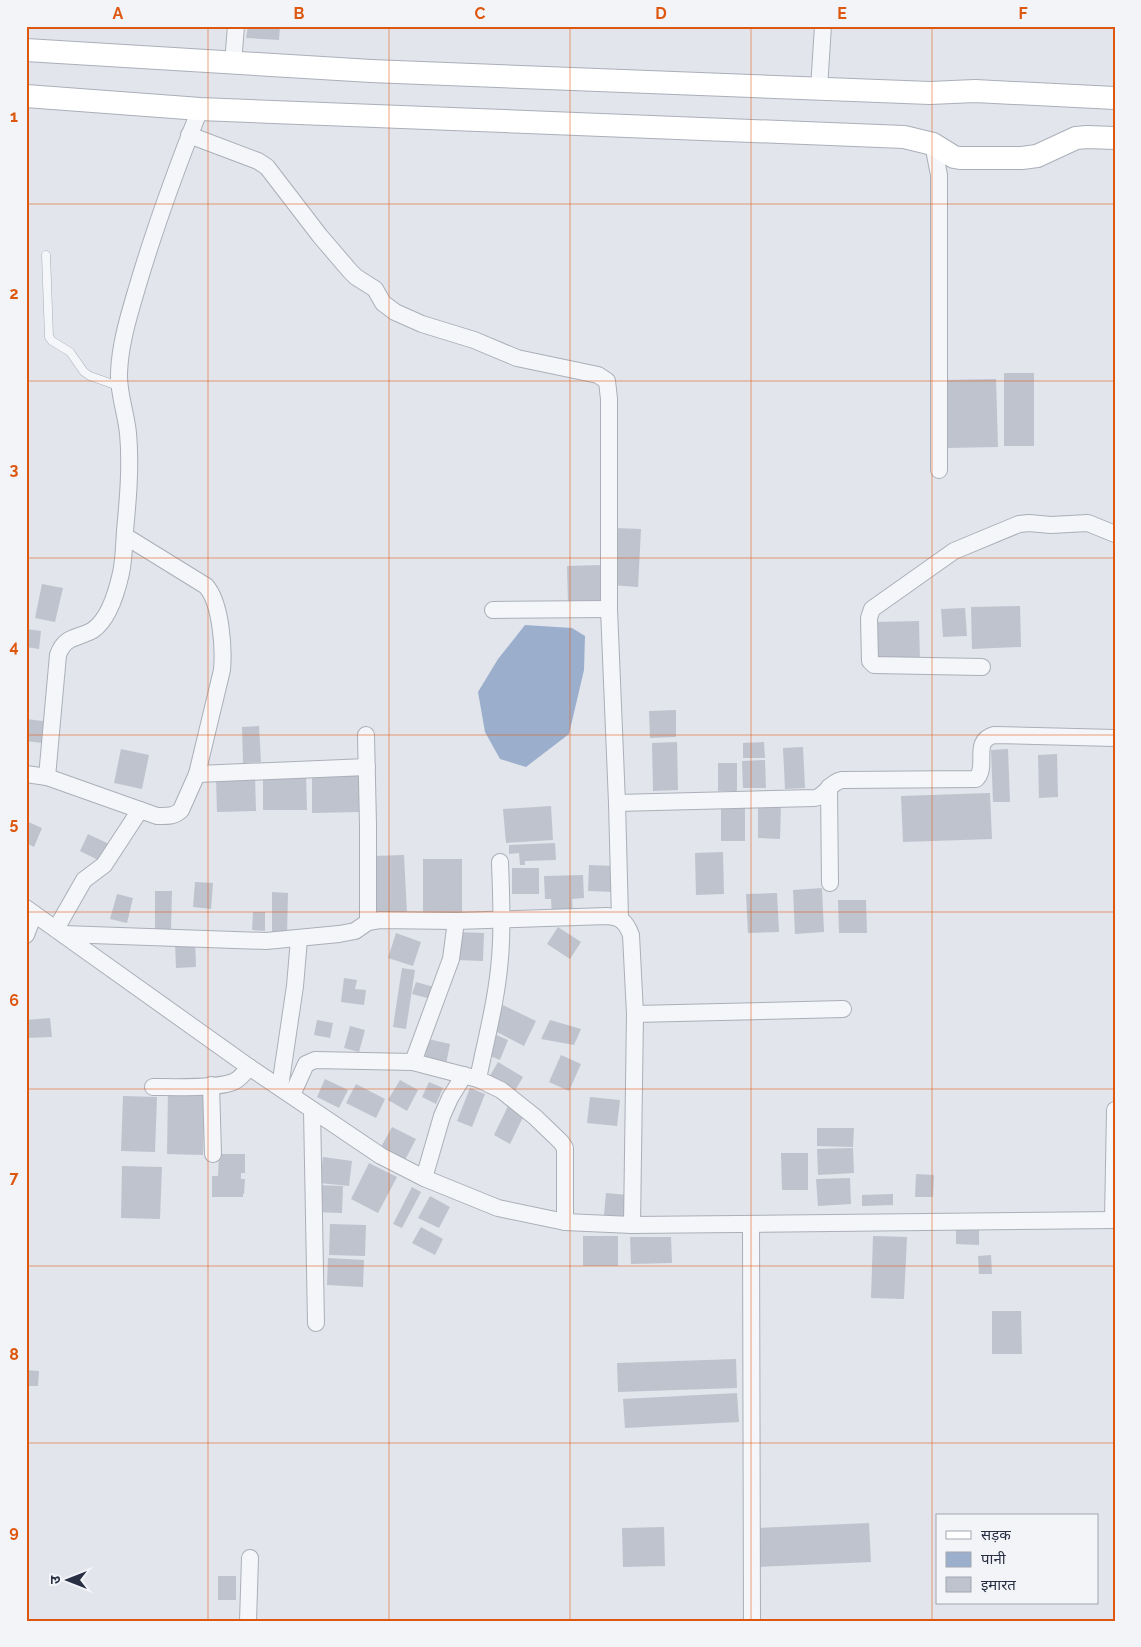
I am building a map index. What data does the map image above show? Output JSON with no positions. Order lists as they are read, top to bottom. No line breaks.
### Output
{"legend":["सड़क","पानी","इमारत"],"north":"left","grid":{"columns":["A","B","C","D","E","F"],"rows":["1","2","3","4","5","6","7","8","9"]}}
